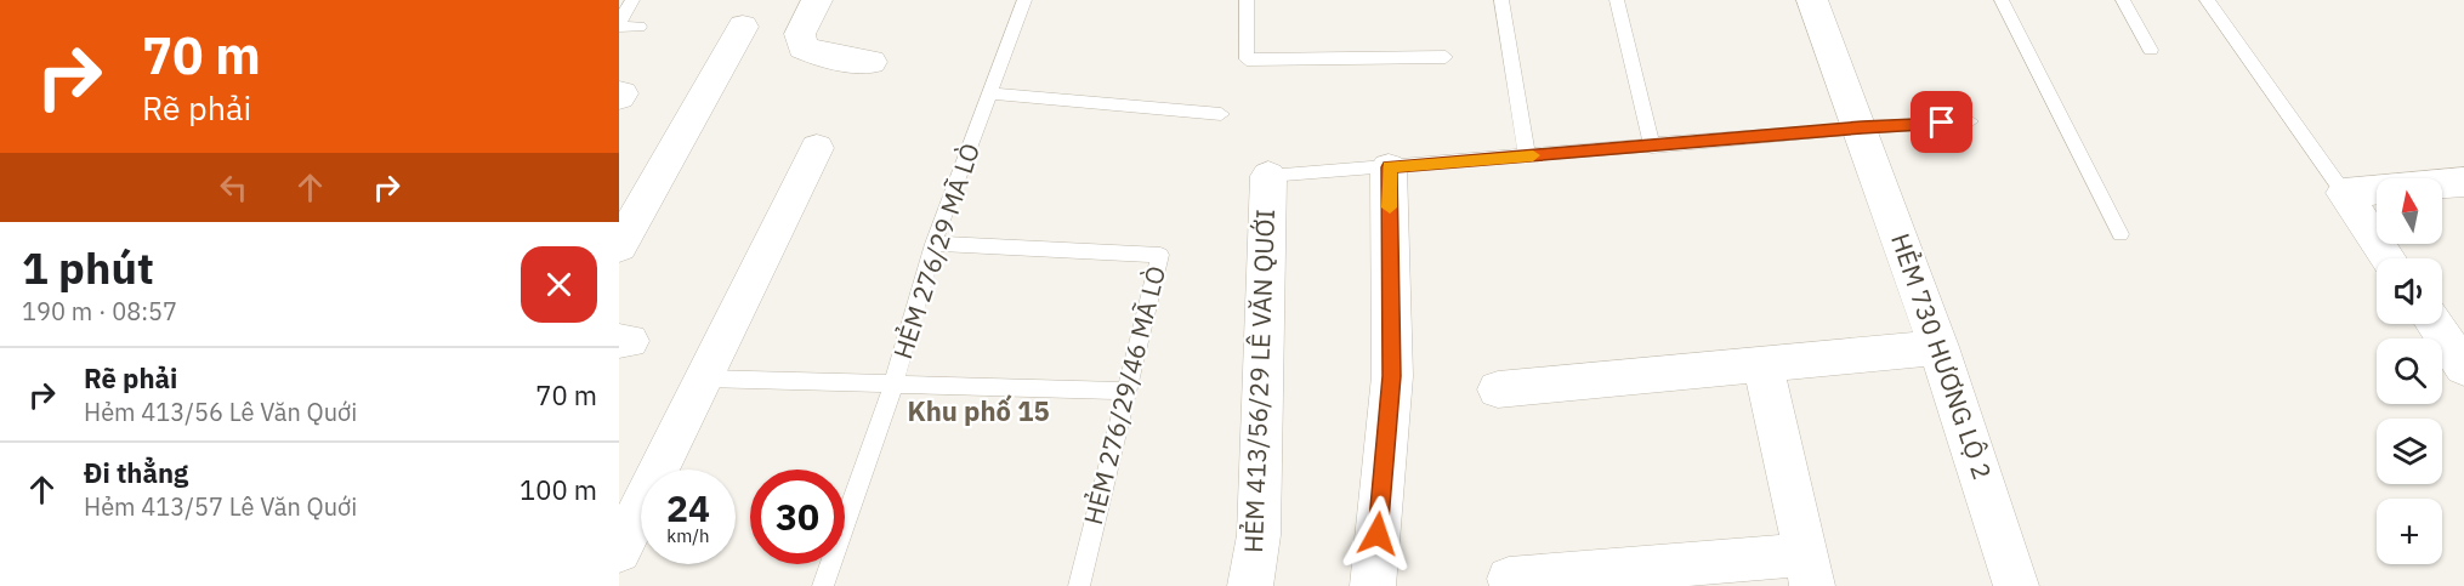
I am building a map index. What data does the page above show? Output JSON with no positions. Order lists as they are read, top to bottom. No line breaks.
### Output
{"streets":{"street":["HẺM 730 HƯƠNG LỘ 2","HẺM 413/56/29 LÊ VĂN QUỚI"],"lane":["HẺM 276/29 MÃ LÒ","HẺM 276/29/46 MÃ LÒ"]},"crossings":[["HẺM 276/29 MÃ LÒ","HẺM 276/29/46 MÃ LÒ"]],"districts":["Khu phố 15"],"north":"top","page":{"turn":["70 m","Rẽ phải"],"map_buttons":"+","heading":["1 phút","190 m · 08:57"],"list":[{"name":"Rẽ phải","note":"Hẻm 413/56 Lê Văn Quới","value":"70 m"},{"name":"Đi thẳng","note":"Hẻm 413/57 Lê Văn Quới","value":"100 m"}],"speed":"24 km/h","limit":"30"}}
